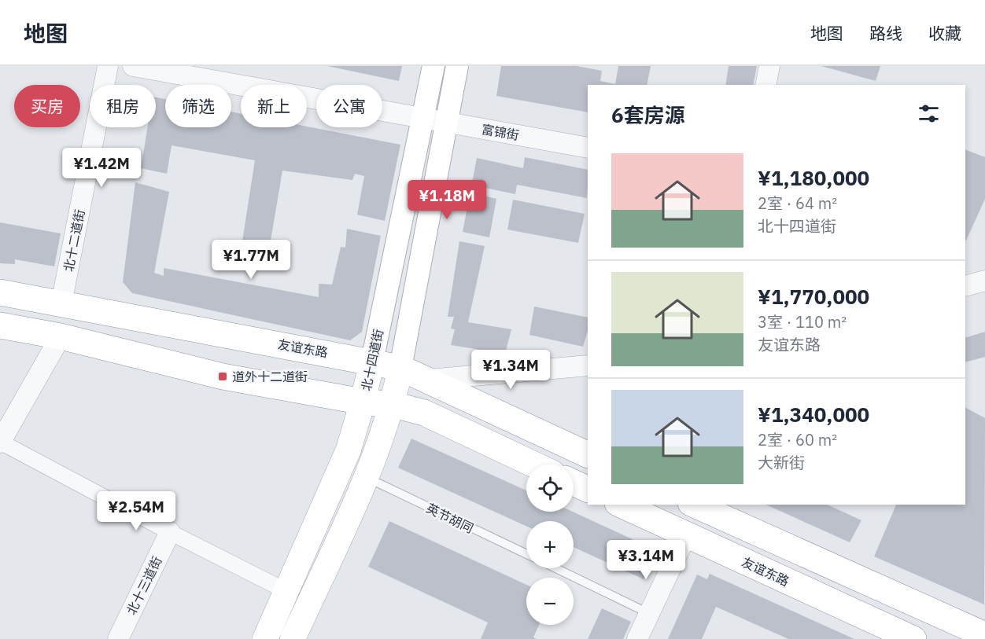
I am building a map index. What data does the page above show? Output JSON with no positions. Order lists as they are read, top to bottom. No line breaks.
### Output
{"streets":{"highway":["友谊东路"],"main road":["北十四道街"],"street":["富锦街","北十二道街","北十三道街"],"lane":["英节胡同"]},"crossings":[["富锦街","北十四道街"],["北十二道街","友谊东路"],["友谊东路","北十四道街"]],"places":{"transit":["道外十二道街"]},"page":{"header":"地图","nav":["地图","路线","收藏"],"chip":["买房","租房","筛选","新上","公寓"],"heading":"6套房源","list":[{"name":"¥1,180,000","note":"2室 · 64 m² · 北十四道街"},{"name":"¥1,770,000","note":"3室 · 110 m² · 友谊东路"},{"name":"¥1,340,000","note":"2室 · 60 m² · 大新街"}],"price":["¥1.42M","¥1.18M","¥1.77M","¥1.34M","¥2.54M","¥3.14M"],"map_buttons":["+","−"]}}
